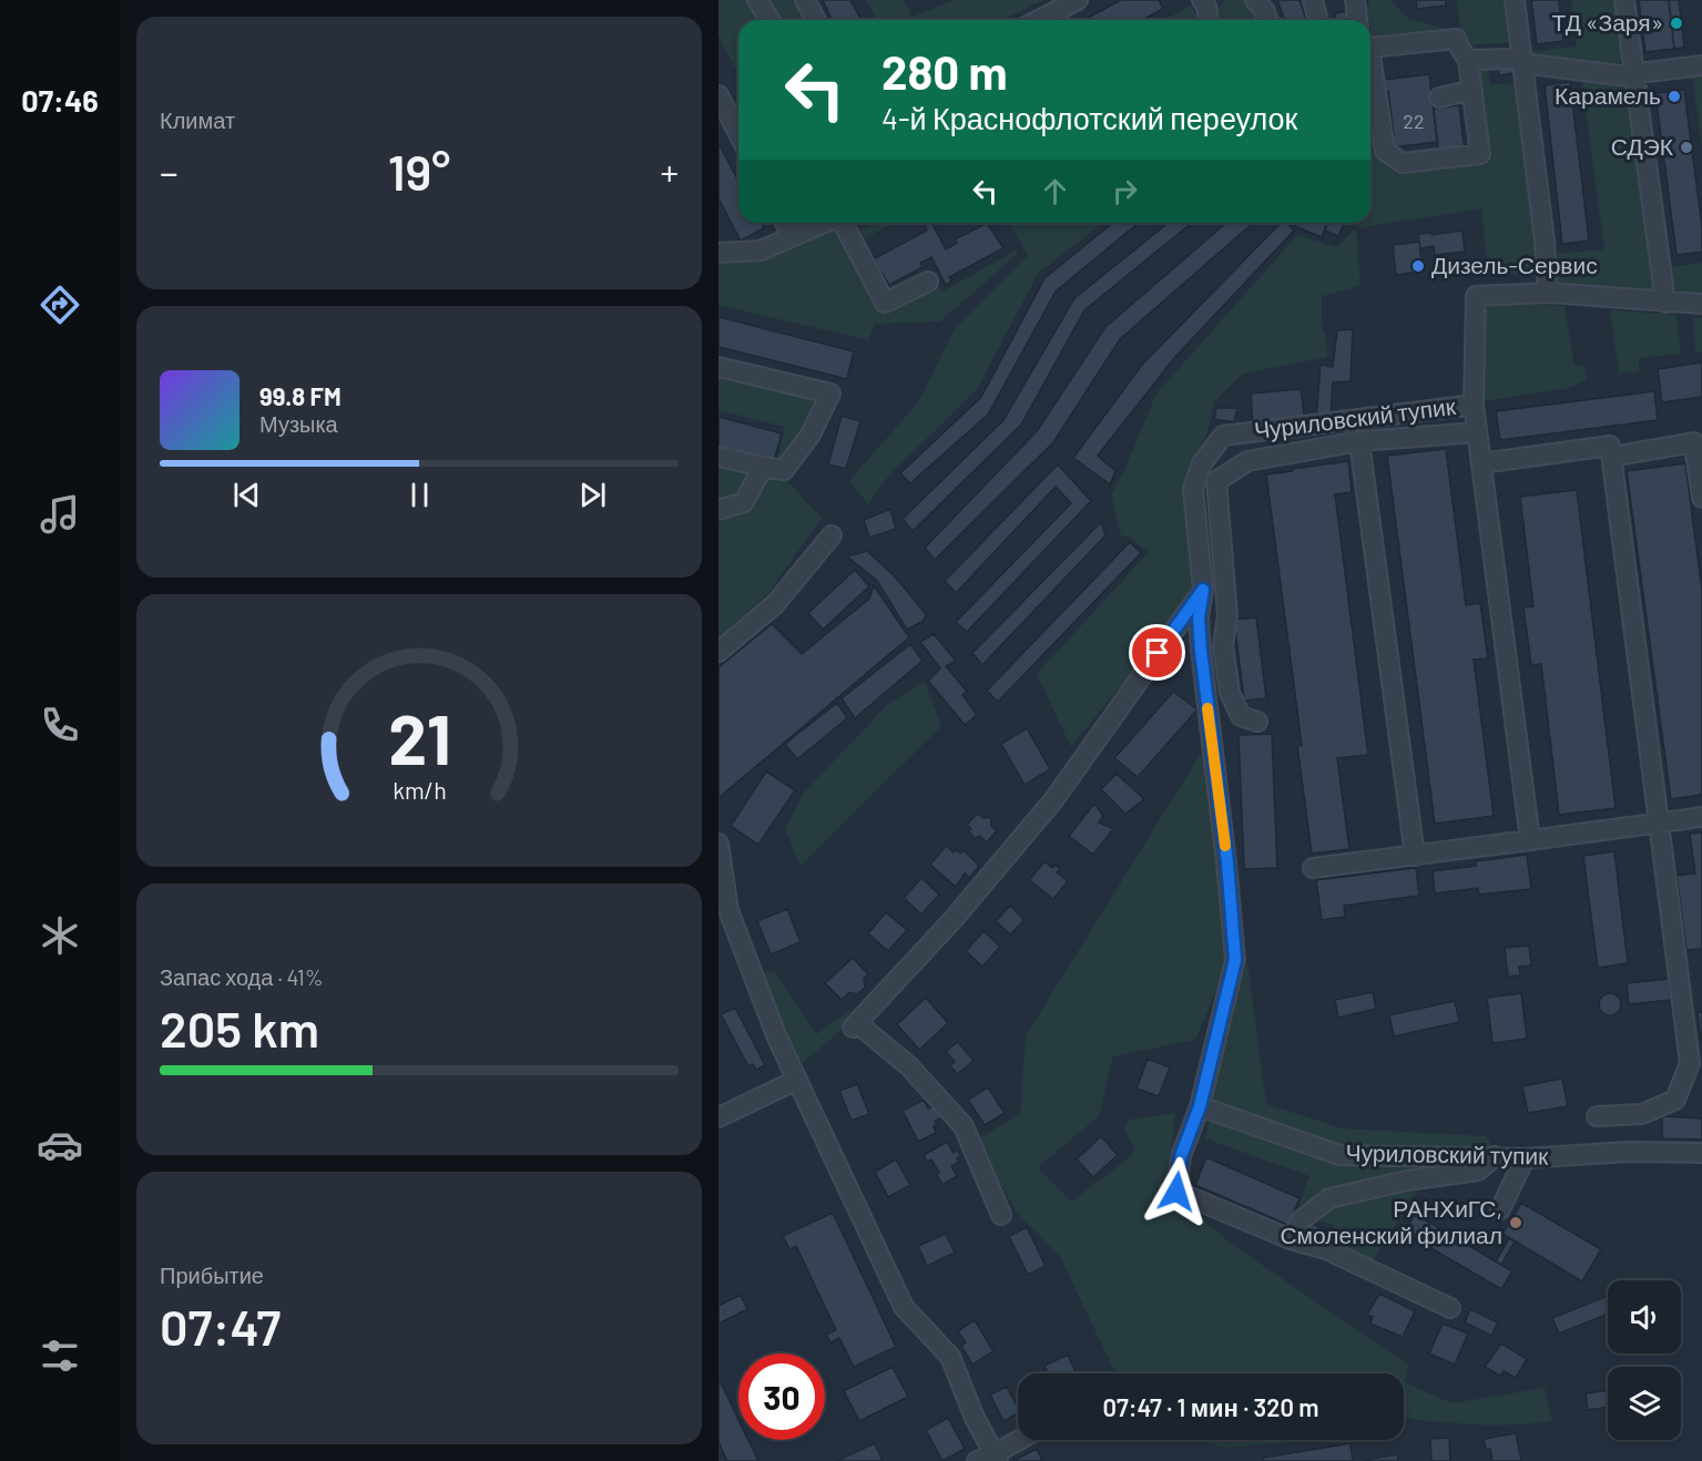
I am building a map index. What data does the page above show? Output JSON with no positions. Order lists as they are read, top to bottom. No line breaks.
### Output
{"streets":{"street":["Чуриловский тупик"]},"places":["ТД «Заря»","Карамель","СДЭК","Дизель-Сервис","РАНХиГС, Смоленский филиал"],"house_numbers":["22"],"page":{"tabs":"07:46","tile":["Климат",["Запас хода · 41%","205 km"],["Прибытие","07:47"]],"turn":["280 m","4-й Краснофлотский переулок"],"heat":["−","19°","+"],"song":["99.8 FM","Музыка"],"limit":"30","trip":"07:47 · 1 мин · 320 m","gauge":["21","km/h"]}}
